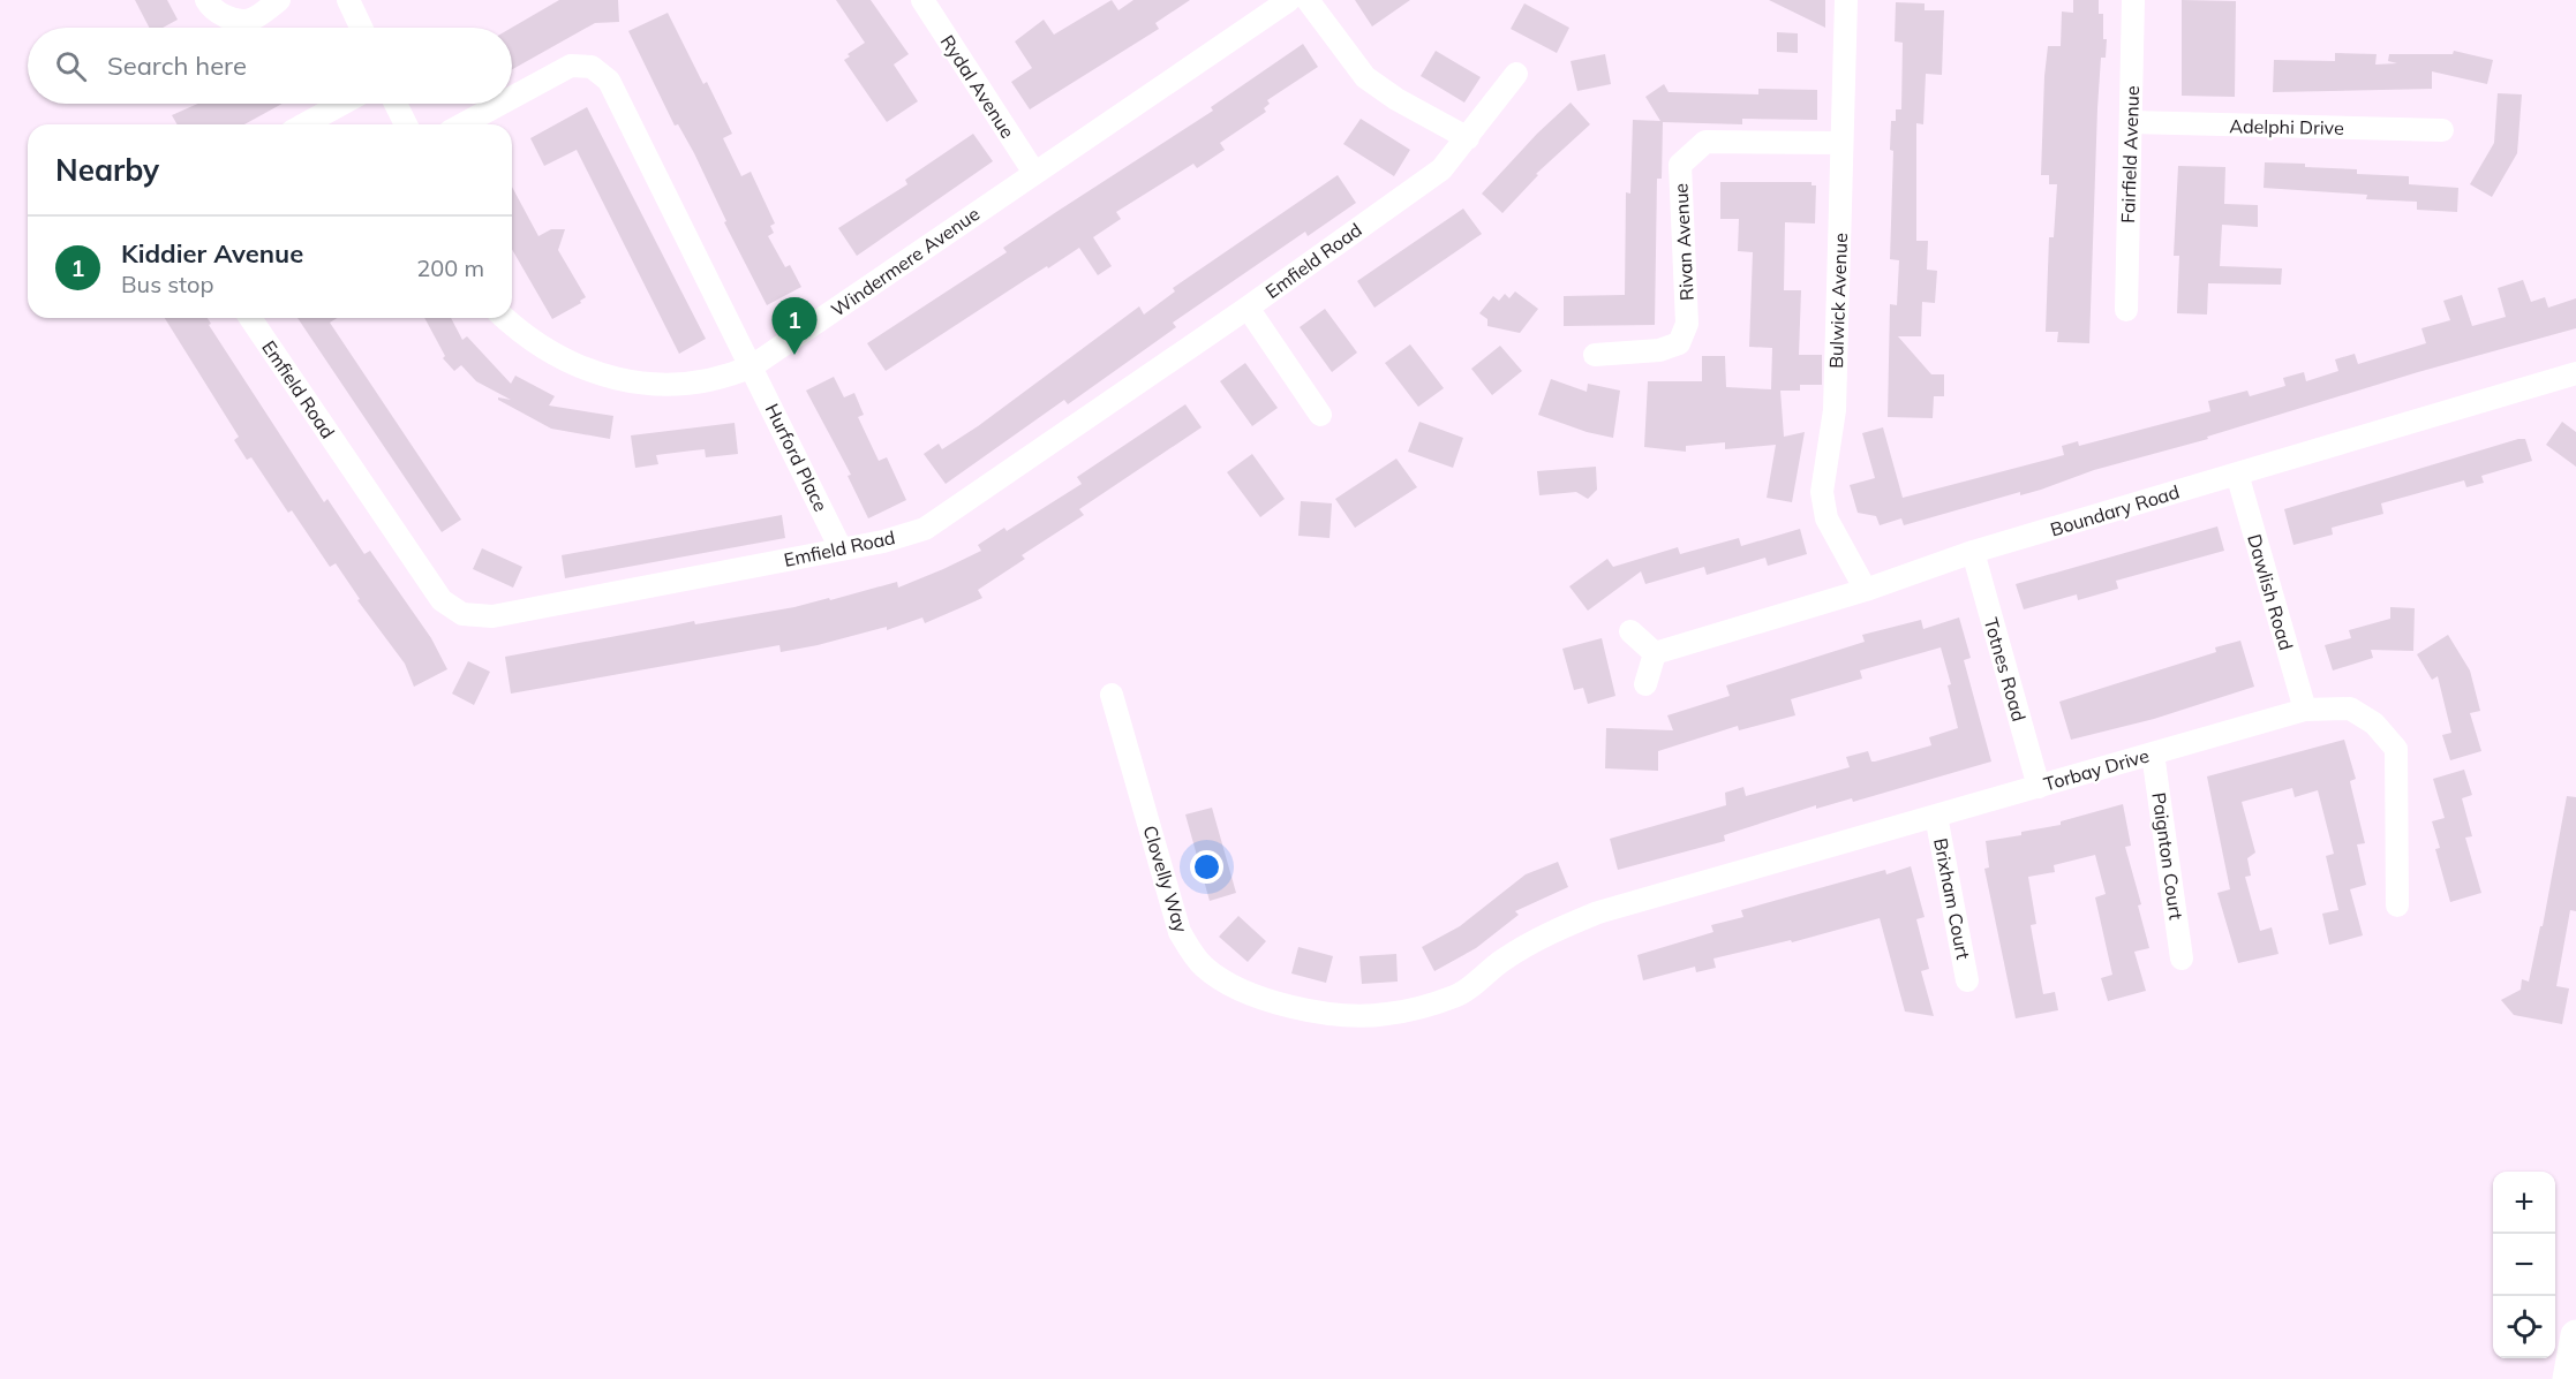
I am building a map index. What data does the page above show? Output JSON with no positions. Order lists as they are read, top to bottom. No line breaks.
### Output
{"streets":{"street":["Rydal Avenue","Adelphi Drive","Fairfield Avenue","Rivan Avenue","Emfield Road","Windermere Avenue","Bulwick Avenue","Hurford Place","Boundary Road","Dawlish Road","Totnes Road","Torbay Drive","Paignton Court","Clovelly Way","Brixham Court"]},"crossings":[["Rydal Avenue","Windermere Avenue"],["Adelphi Drive","Fairfield Avenue"],["Rivan Avenue","Bulwick Avenue"],["Emfield Road","Hurford Place"],["Windermere Avenue","Hurford Place"],["Bulwick Avenue","Boundary Road"],["Boundary Road","Dawlish Road"],["Boundary Road","Totnes Road"],["Dawlish Road","Torbay Drive"],["Totnes Road","Torbay Drive"],["Torbay Drive","Paignton Court"],["Torbay Drive","Clovelly Way"],["Torbay Drive","Brixham Court"]],"page":{"search":"Search here","heading":"Nearby","list":[{"mark":"1","name":"Kiddier Avenue","note":"Bus stop","value":"200 m"}],"pins":"1","map_buttons":["+","−"]}}
